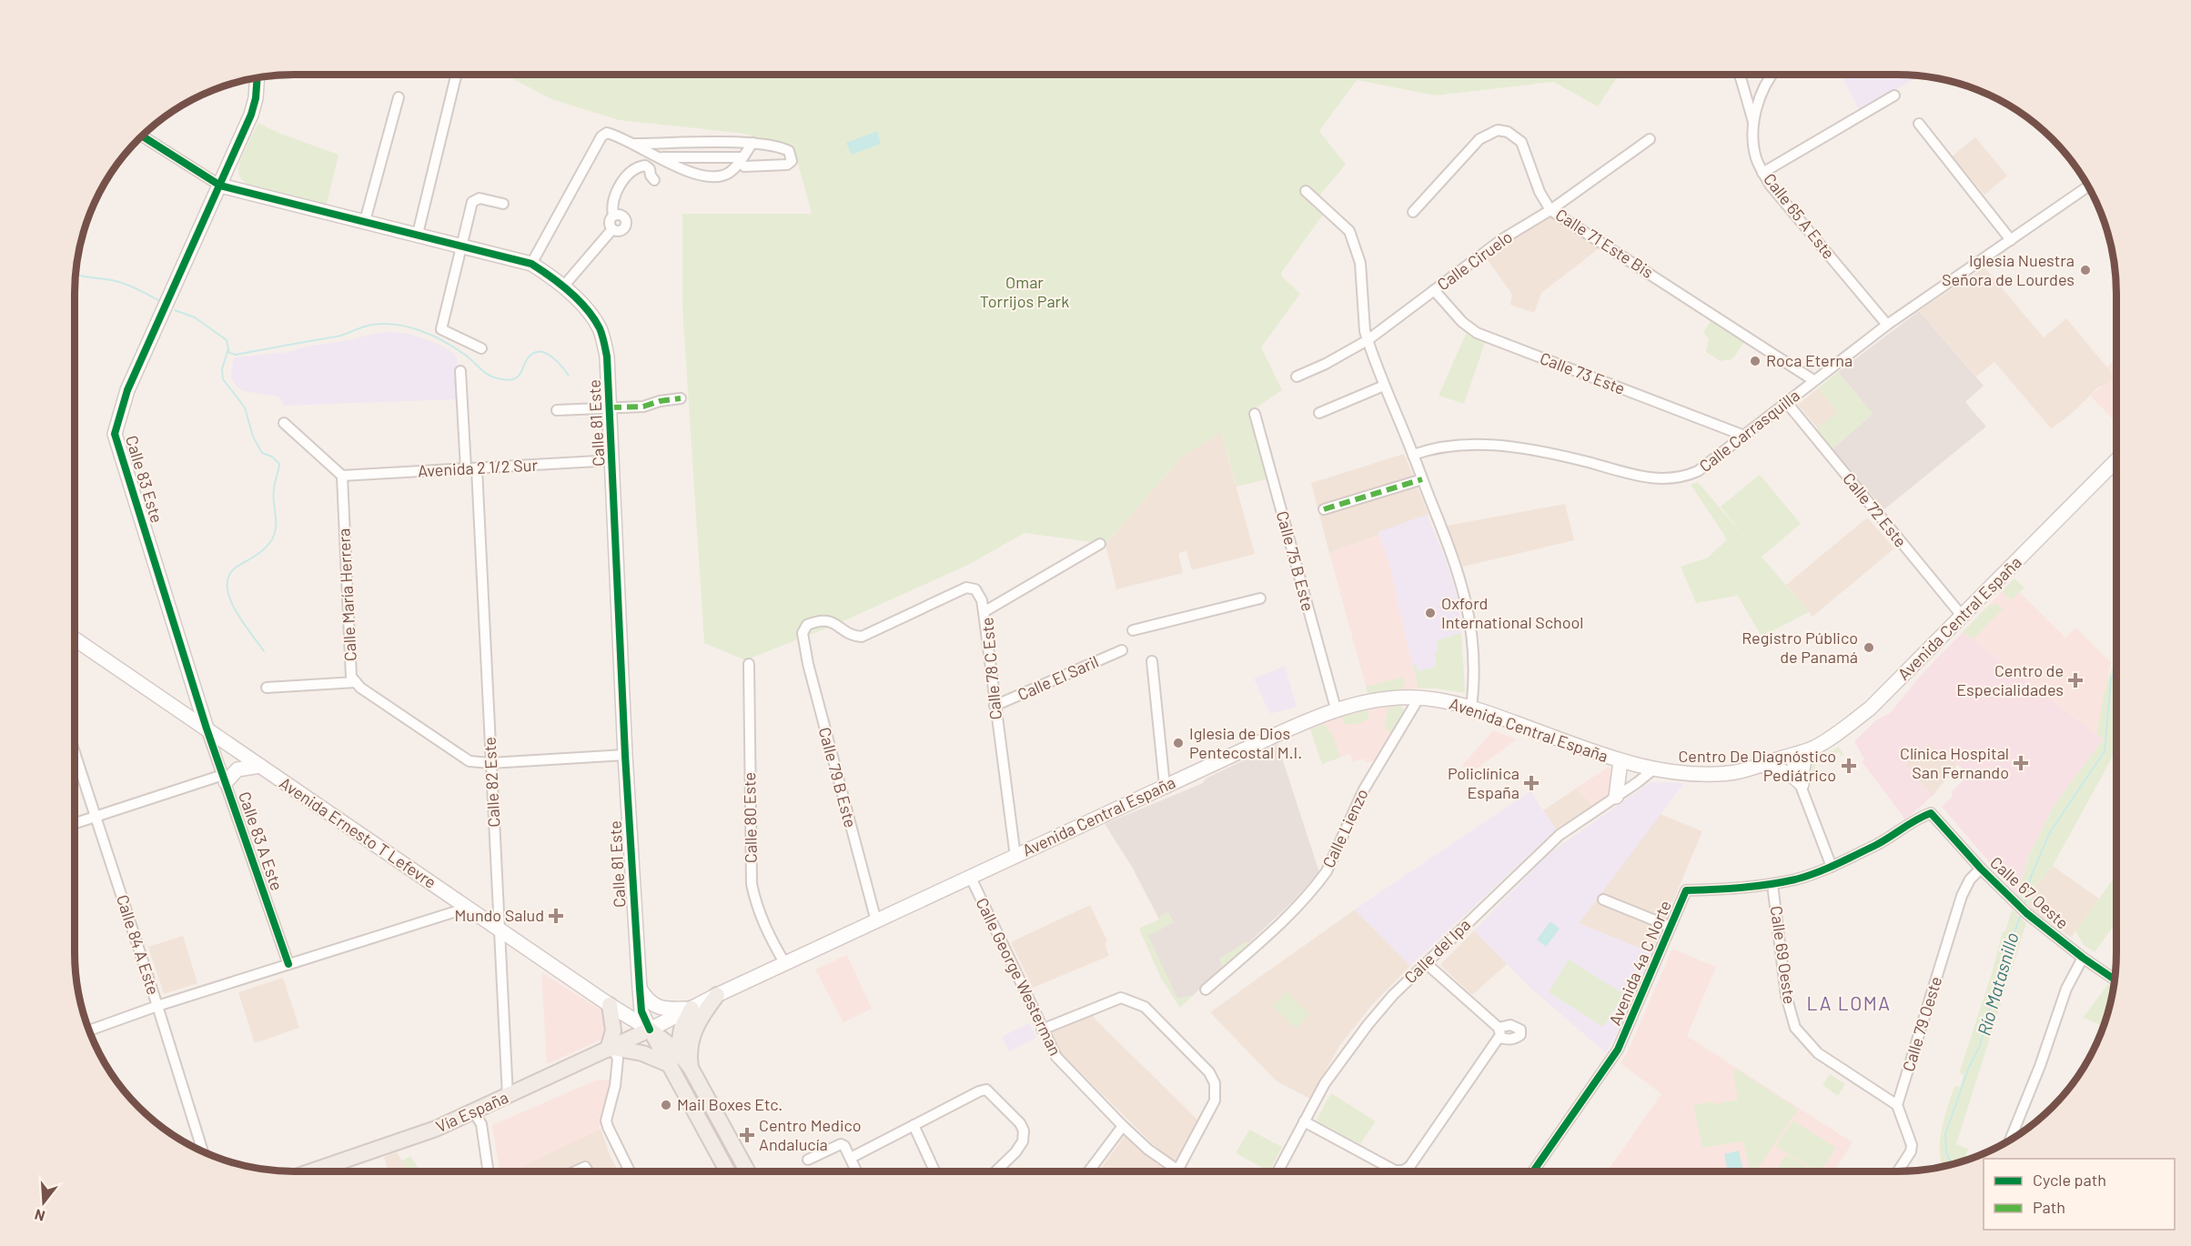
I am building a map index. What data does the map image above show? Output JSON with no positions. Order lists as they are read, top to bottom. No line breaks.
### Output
{"streets":{"main road":["Calle 81 Este","Calle 83 Este","Avenida Central España","Avenida Ernesto T Lefevre","Vía España"],"street":["Calle 65 A Este","Calle 71 Este Bis","Calle Ciruelo","Calle 73 Este","Calle Carrasquilla","Avenida 2 1/2 Sur","Calle 72 Este","Calle 75 B Este","Calle María Herrera","Calle 78 C Este","Calle El Saril","Calle 79 B Este","Calle 82 Este","Calle 80 Este","Calle Lienzo","Calle 83 A Este","Calle 67 Oeste","Calle 84 A Este","Calle del Ipa","Calle 69 Oeste","Avenida 4a C Norte","Calle George Westerman","Calle 79 Oeste"]},"crossings":[["Calle 65 A Este","Calle Carrasquilla"],["Calle 71 Este Bis","Calle Ciruelo"],["Calle 71 Este Bis","Calle Carrasquilla"],["Calle Ciruelo","Calle 73 Este"],["Calle 73 Este","Calle Carrasquilla"],["Calle 81 Este","Avenida 2 1/2 Sur"],["Calle 81 Este","Calle 83 Este"],["Calle 81 Este","Calle María Herrera"],["Calle 81 Este","Avenida Central España"],["Calle 81 Este","Avenida Ernesto T Lefevre"],["Calle 81 Este","Vía España"],["Calle Carrasquilla","Calle 72 Este"],["Avenida 2 1/2 Sur","Calle María Herrera"],["Avenida 2 1/2 Sur","Calle 82 Este"],["Calle 83 Este","Avenida Ernesto T Lefevre"],["Calle 83 Este","Calle 83 A Este"],["Calle 72 Este","Avenida Central España"],["Calle 75 B Este","Avenida Central España"],["Calle María Herrera","Calle 82 Este"],["Avenida Central España","Calle 78 C Este"],["Avenida Central España","Calle 79 B Este"],["Avenida Central España","Calle 80 Este"],["Avenida Central España","Calle Lienzo"],["Avenida Central España","Avenida Ernesto T Lefevre"],["Avenida Central España","Calle del Ipa"],["Avenida Central España","Calle George Westerman"],["Avenida Central España","Vía España"],["Calle 78 C Este","Calle El Saril"],["Calle 78 C Este","Calle 79 B Este"],["Calle 82 Este","Avenida Ernesto T Lefevre"],["Calle 82 Este","Vía España"],["Avenida Ernesto T Lefevre","Calle 83 A Este"],["Avenida Ernesto T Lefevre","Vía España"],["Calle 67 Oeste","Avenida 4a C Norte"],["Calle 67 Oeste","Calle 79 Oeste"],["Calle 69 Oeste","Avenida 4a C Norte"],["Calle 69 Oeste","Calle 79 Oeste"]],"districts":["LA LOMA"],"water":["Río Matasnillo"],"parks":["Omar Torrijos Park"],"places":{"other":["Iglesia Nuestra Señora de Lourdes","Roca Eterna","Oxford International School","Registro Público de Panamá","Iglesia de Dios Pentecostal M.I.","Mail Boxes Etc."],"health":["Centro de Especialidades","Clínica Hospital San Fernando","Centro De Diagnóstico Pediátrico","Policlínica España","Mundo Salud","Centro Medico Andalucía"]},"legend":["Cycle path","Path"],"north":"bottom"}
